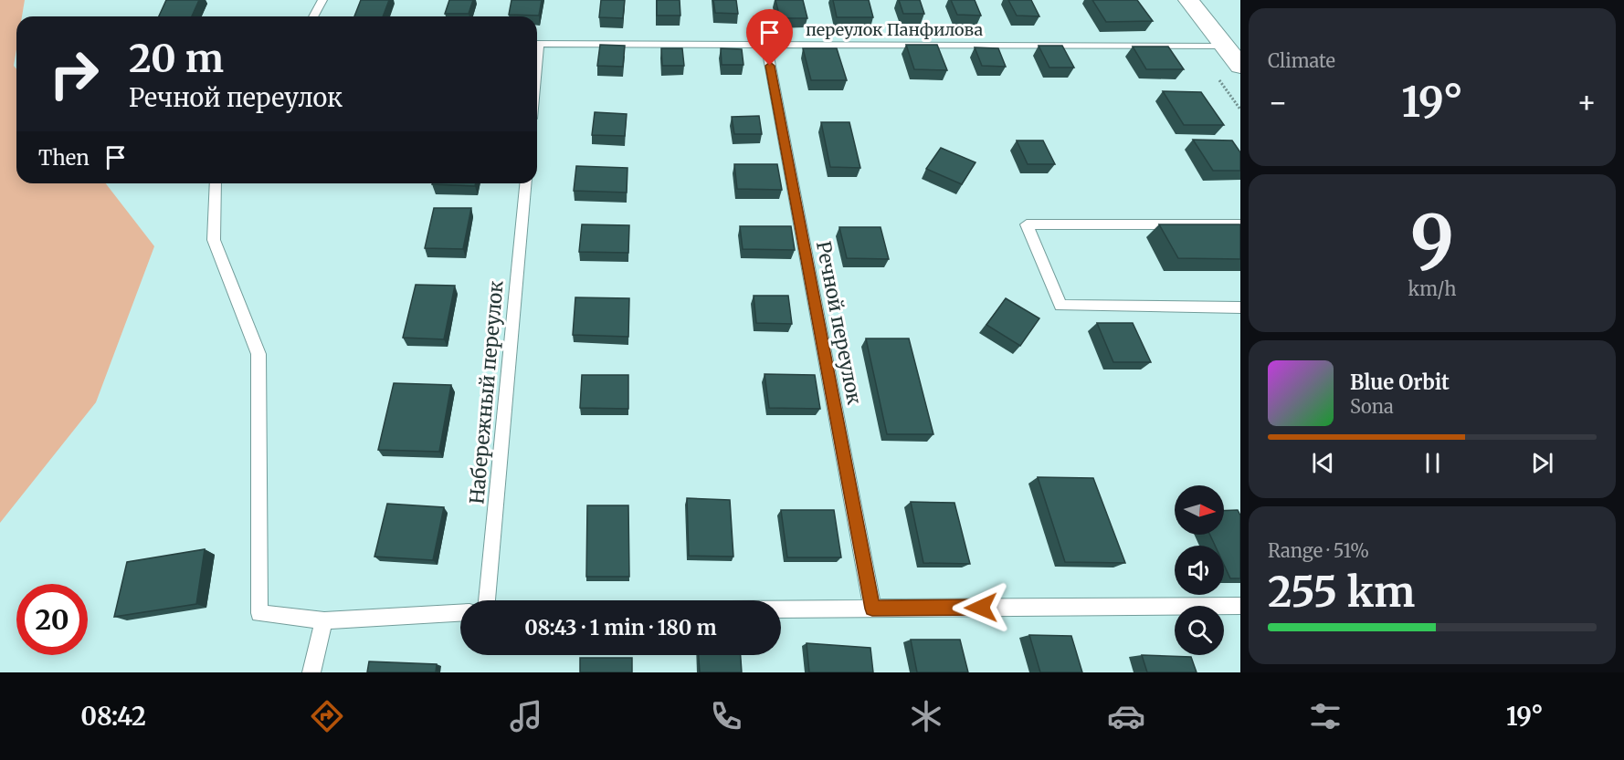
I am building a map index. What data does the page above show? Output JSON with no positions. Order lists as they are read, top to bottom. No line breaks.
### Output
{"streets":{"lane":["переулок Панфилова","Речной переулок","Набережный переулок"]},"crossings":[["переулок Панфилова","Речной переулок"]],"north":"right","page":{"tile":["Climate",["9","km/h"],["Range · 51%","255 km"]],"turn":["20 m","Речной переулок"],"heat":["−","19°","+"],"then":"Then","song":["Blue Orbit","Sona"],"limit":"20","trip":"08:43 · 1 min · 180 m","tabs":["08:42","19°"]}}
